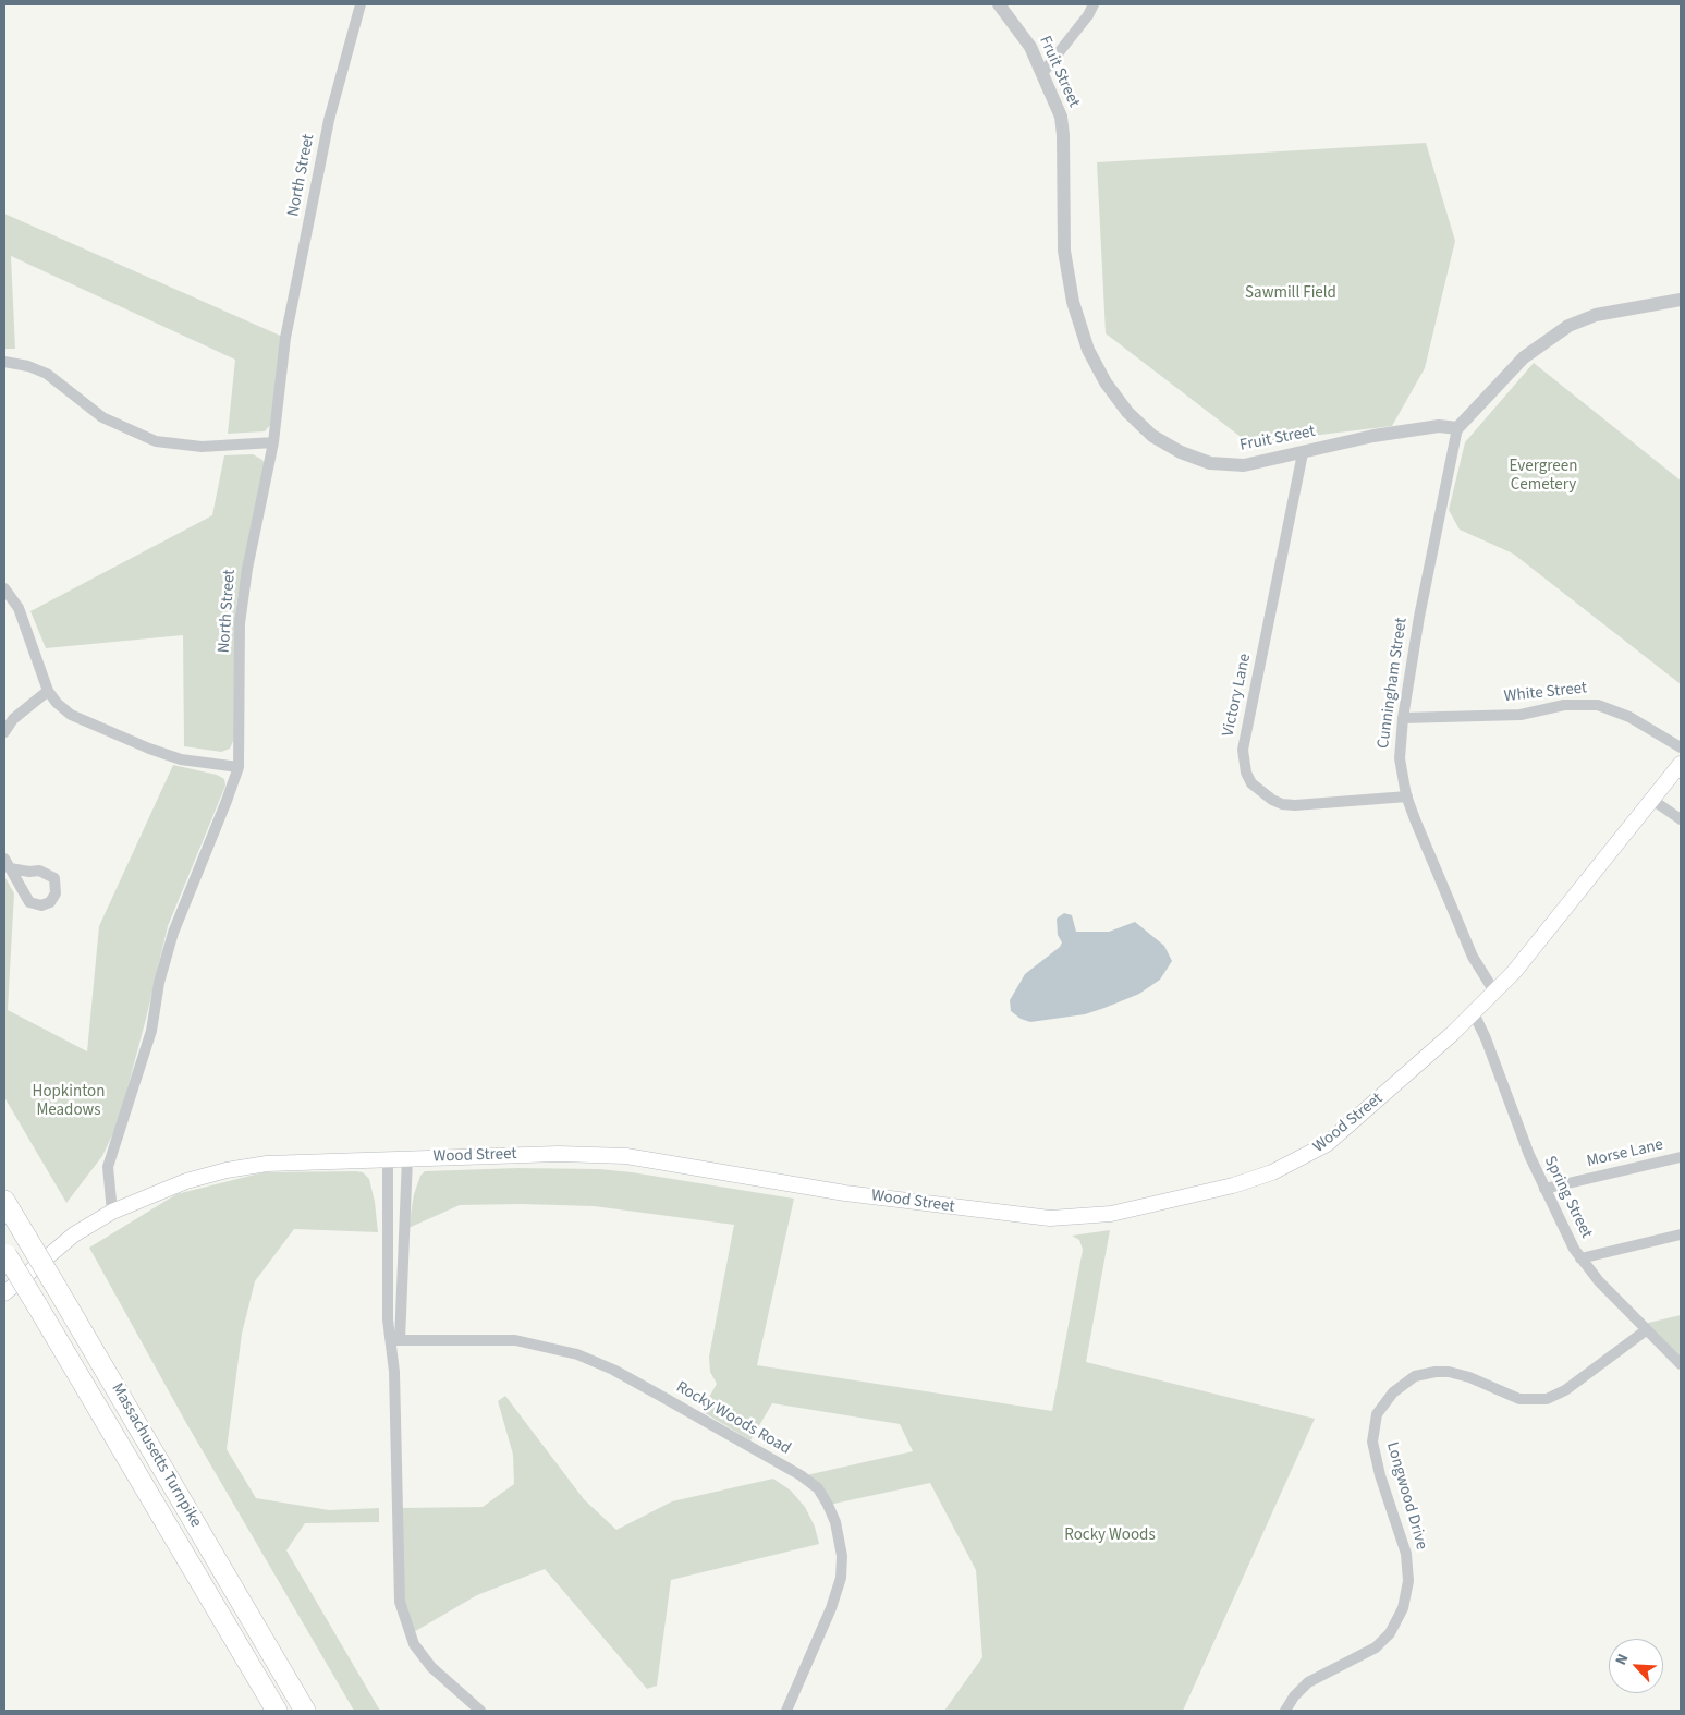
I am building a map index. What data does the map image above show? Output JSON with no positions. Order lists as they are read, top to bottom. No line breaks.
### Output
{"streets":{"highway":["Massachusetts Turnpike"],"main road":["Wood Street"],"street":["Fruit Street","North Street","Cunningham Street","White Street","Victory Lane","Morse Lane","Spring Street","Rocky Woods Road","Longwood Drive"]},"crossings":[["Fruit Street","Cunningham Street"],["Fruit Street","Victory Lane"],["North Street","Wood Street"],["Cunningham Street","White Street"],["Cunningham Street","Victory Lane"],["Cunningham Street","Wood Street"],["Wood Street","Spring Street"],["Morse Lane","Spring Street"],["Spring Street","Longwood Drive"]],"parks":["Sawmill Field","Evergreen Cemetery","Hopkinton Meadows","Rocky Woods"],"north":"top left"}
